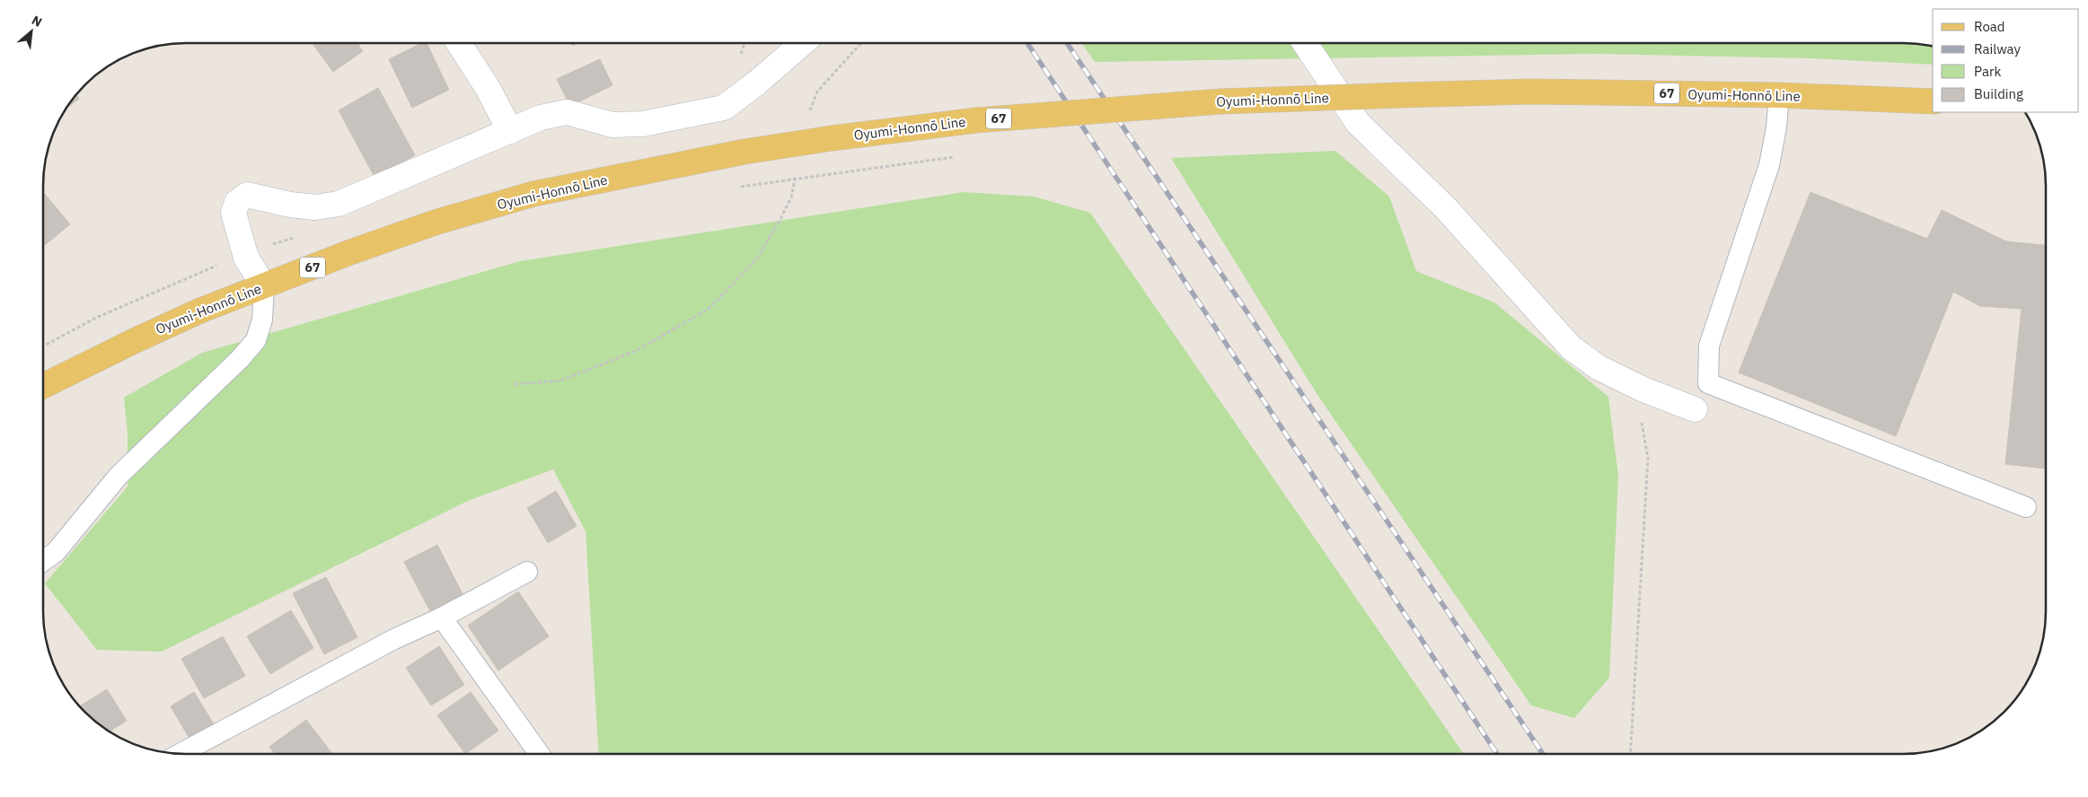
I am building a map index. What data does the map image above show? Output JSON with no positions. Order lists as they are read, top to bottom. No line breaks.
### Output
{"streets":{"main road":["67","Oyumi-Honnō Line"]},"legend":["Road","Railway","Park","Building"],"north":"top right"}
